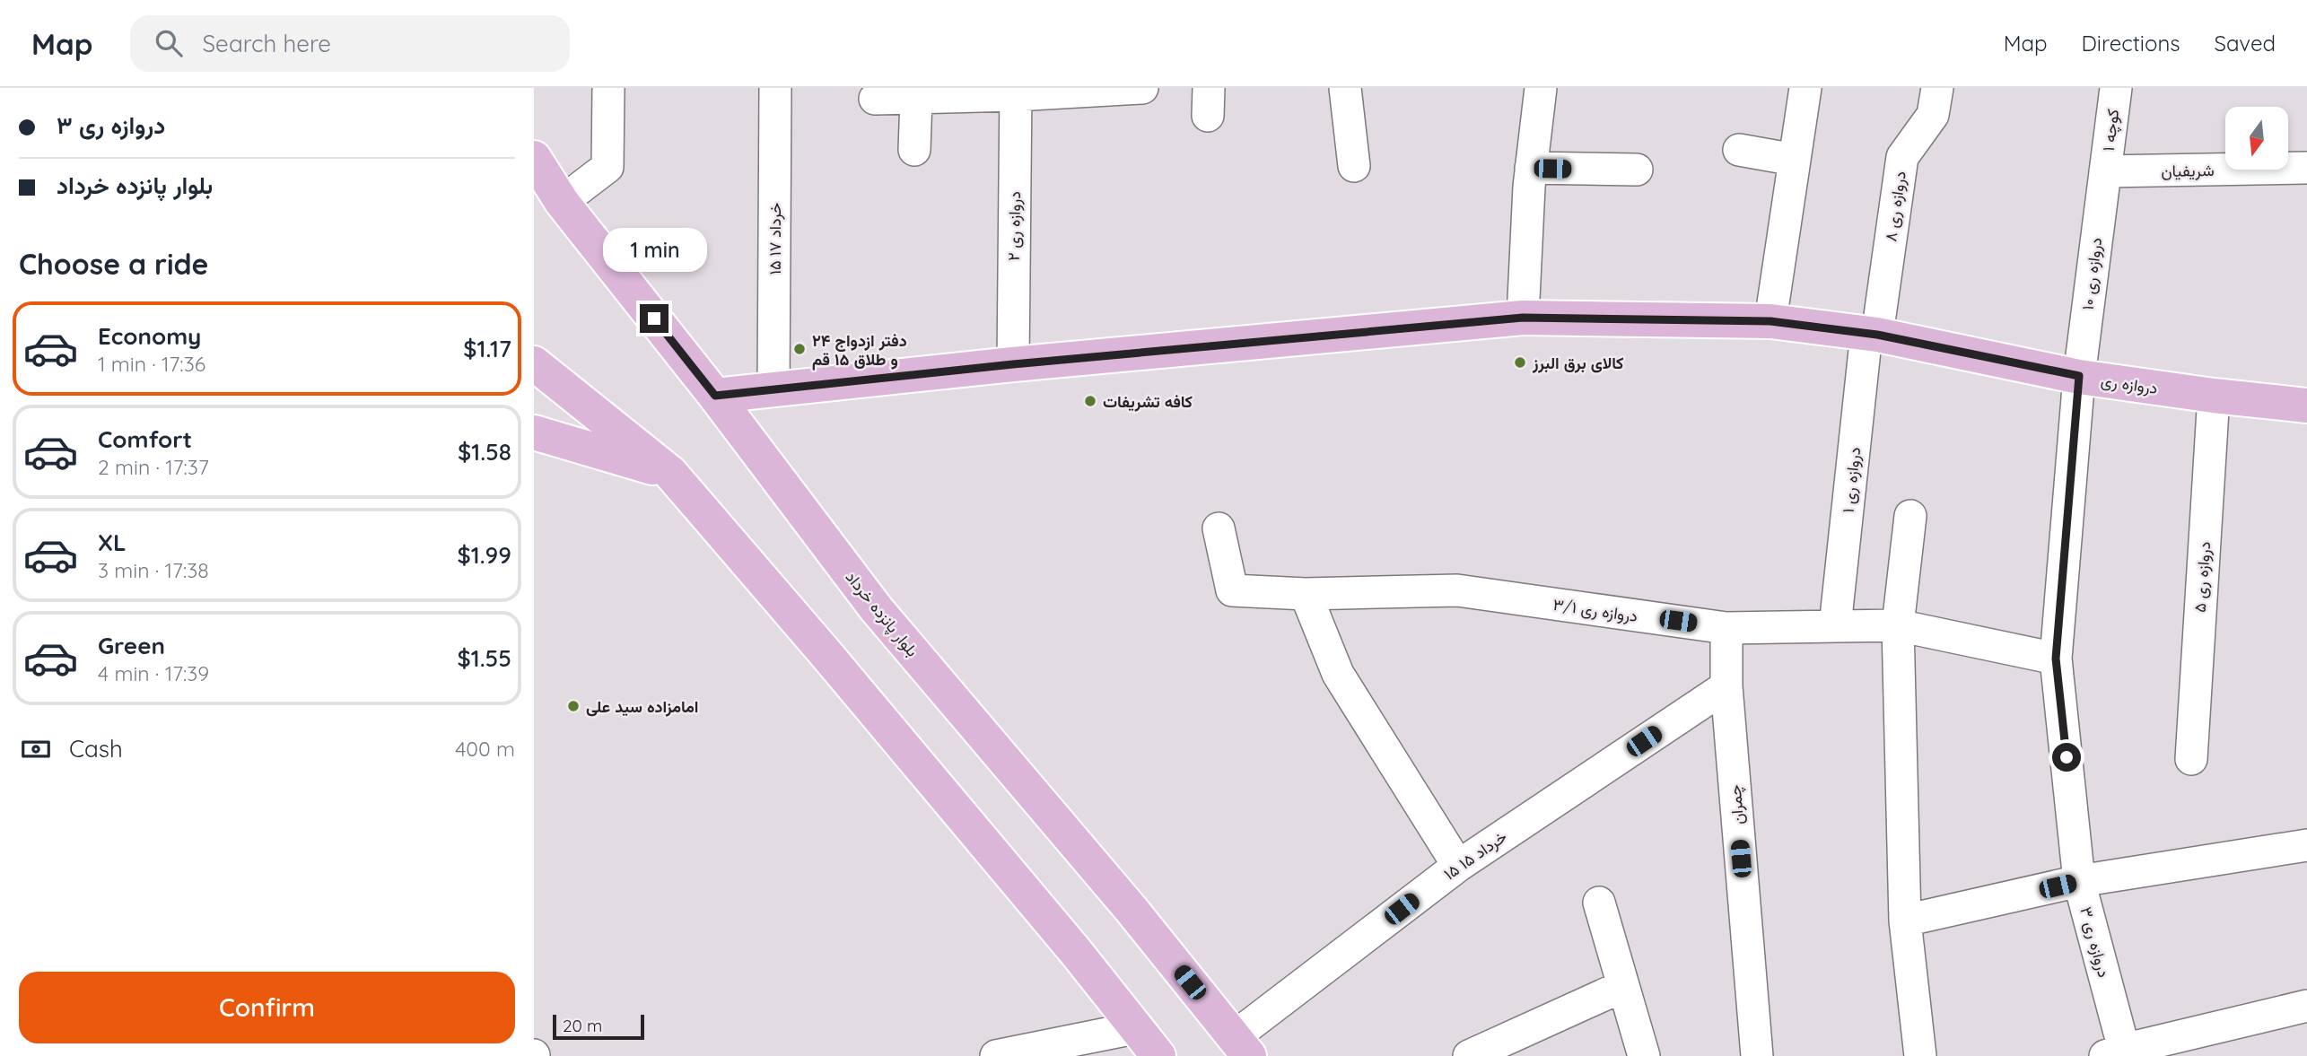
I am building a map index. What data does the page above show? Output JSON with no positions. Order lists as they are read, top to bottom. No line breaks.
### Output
{"streets":{"main road":["دروازه ری","بلوار پانزده خرداد"],"street":["کوچه ۱","شریفیان","دروازه ری ۸","دروازه ری ۲","۱۵ خرداد ۱۷","دروازه ری ۱۰","دروازه ری ۱","دروازه ری ۵","دروازه ری ۳/۱","چمران","۱۵ خرداد ۱۵","دروازه ری ۳"]},"crossings":[["کوچه ۱","شریفیان"],["کوچه ۱","دروازه ری ۱۰"],["شریفیان","دروازه ری ۱۰"],["دروازه ری ۸","دروازه ری"],["دروازه ری ۸","دروازه ری ۱"],["دروازه ری ۲","دروازه ری"],["۱۵ خرداد ۱۷","دروازه ری"],["دروازه ری ۱۰","دروازه ری"],["دروازه ری ۱۰","دروازه ری ۳"],["دروازه ری","دروازه ری ۱"],["دروازه ری","دروازه ری ۵"],["دروازه ری","بلوار پانزده خرداد"],["دروازه ری","دروازه ری ۳"],["دروازه ری ۱","دروازه ری ۳/۱"],["دروازه ری ۳/۱","چمران"],["دروازه ری ۳/۱","دروازه ری ۳"],["بلوار پانزده خرداد","۱۵ خرداد ۱۵"],["چمران","۱۵ خرداد ۱۵"]],"places":["دفتر ازدواج ۲۴ و طلاق ۱۵ قم","کالای برق البرز","کافه تشریفات","امامزاده سید علی"],"scale_bar":"20 m","north":"bottom","page":{"header":"Map","search":"Search here","nav":["Map","Directions","Saved"],"banner":["دروازه ری ۳","بلوار پانزده خرداد"],"heading":"Choose a ride","bubble":"1 min","list":[{"name":"Economy","note":"1 min · 17:36","value":"$1.17"},{"name":"Comfort","note":"2 min · 17:37","value":"$1.58"},{"name":"XL","note":"3 min · 17:38","value":"$1.99"},{"name":"Green","note":"4 min · 17:39","value":"$1.55"}],"pay":["Cash","400 m"],"buttons":"Confirm","scale":"20 m"}}
